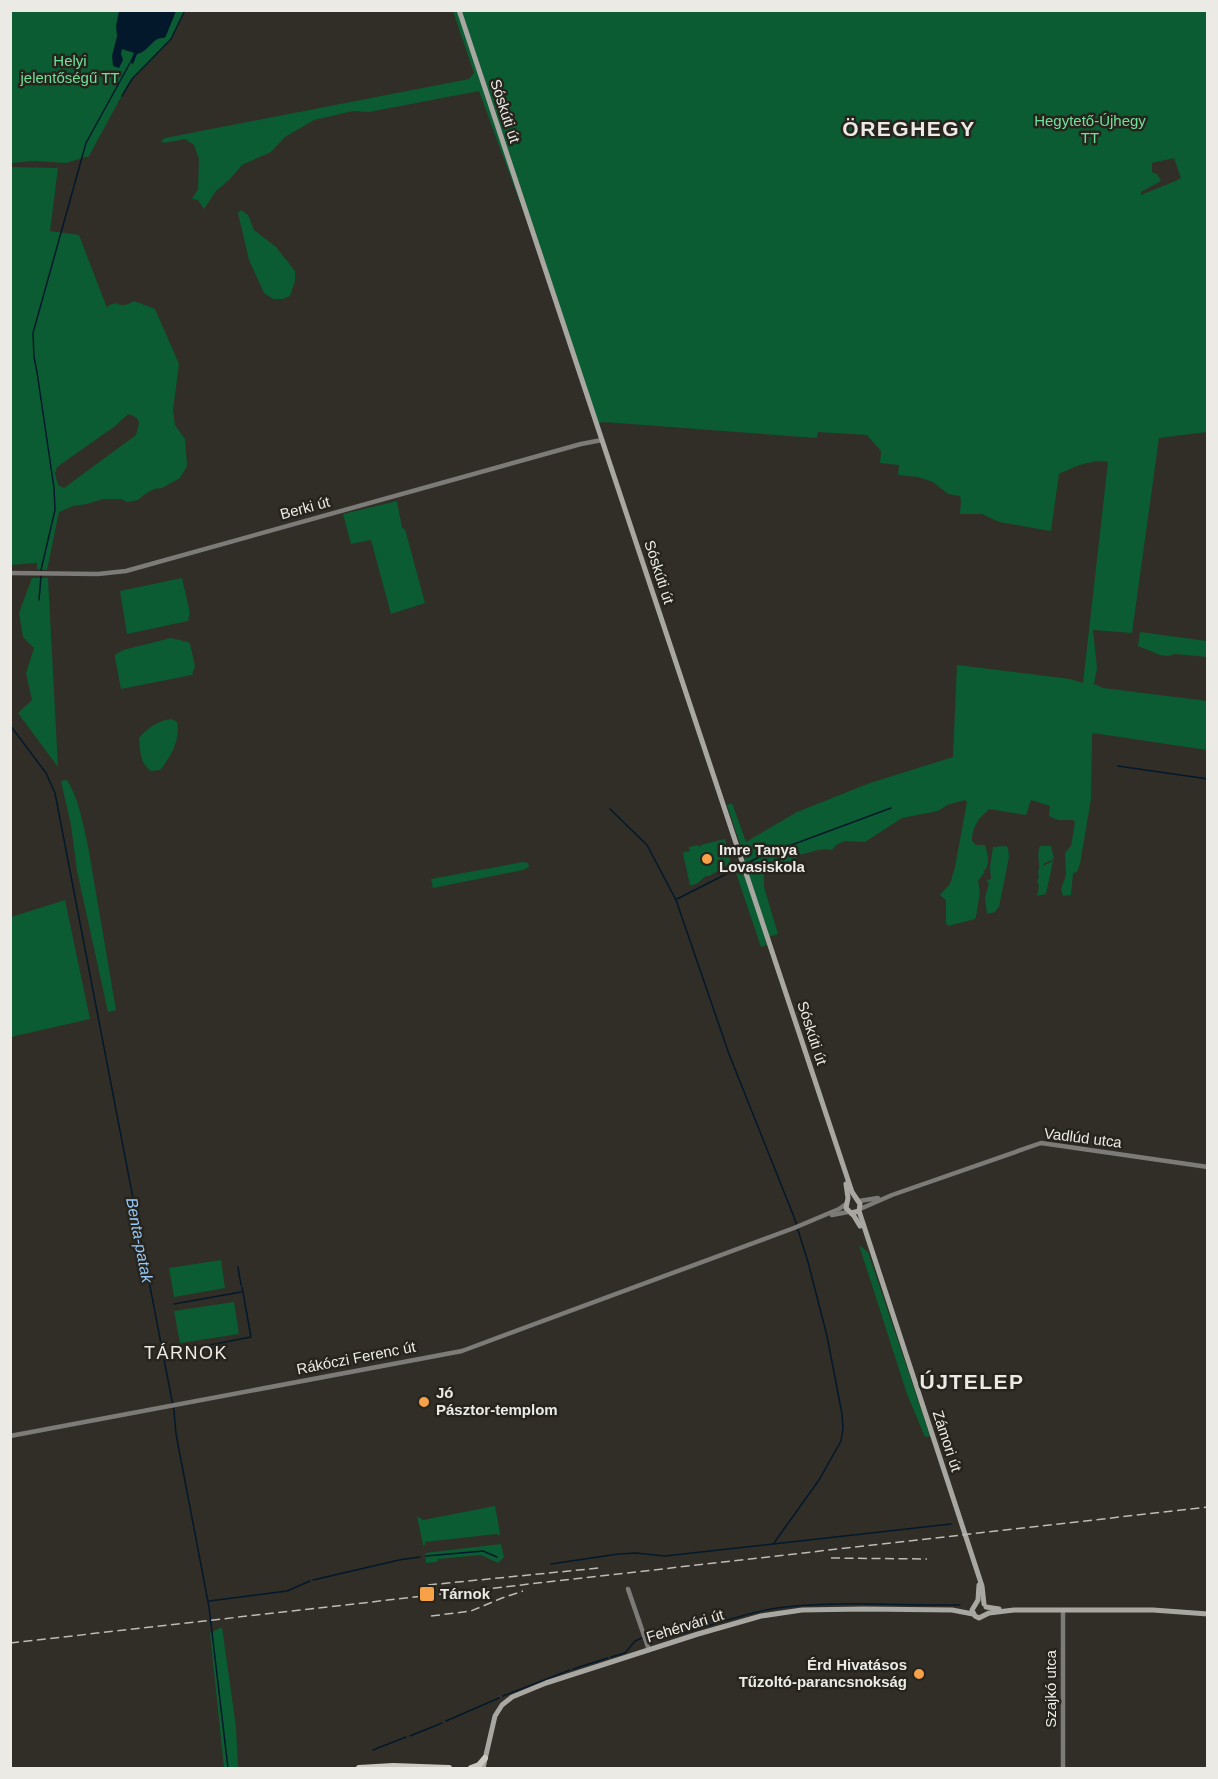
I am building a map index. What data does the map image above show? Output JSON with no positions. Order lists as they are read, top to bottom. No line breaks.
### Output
{"streets":{"main road":["Sóskúti út","Zámori út","Fehérvári út"],"street":["Berki út","Vadlúd utca","Rákóczi Ferenc út","Szajkó utca"]},"crossings":[["Sóskúti út","Berki út"],["Sóskúti út","Vadlúd utca"],["Sóskúti út","Zámori út"],["Vadlúd utca","Zámori út"],["Zámori út","Fehérvári út"]],"districts":["ÖREGHEGY","TÁRNOK","ÚJTELEP"],"water":["Benta-patak"],"parks":["Helyi jelentőségű TT","Hegytető-Újhegy TT"],"places":{"other":["Imre Tanya Lovasiskola","Jó Pásztor-templom","Érd Hivatásos Tűzoltó-parancsnokság"],"transit":["Tárnok"]}}
